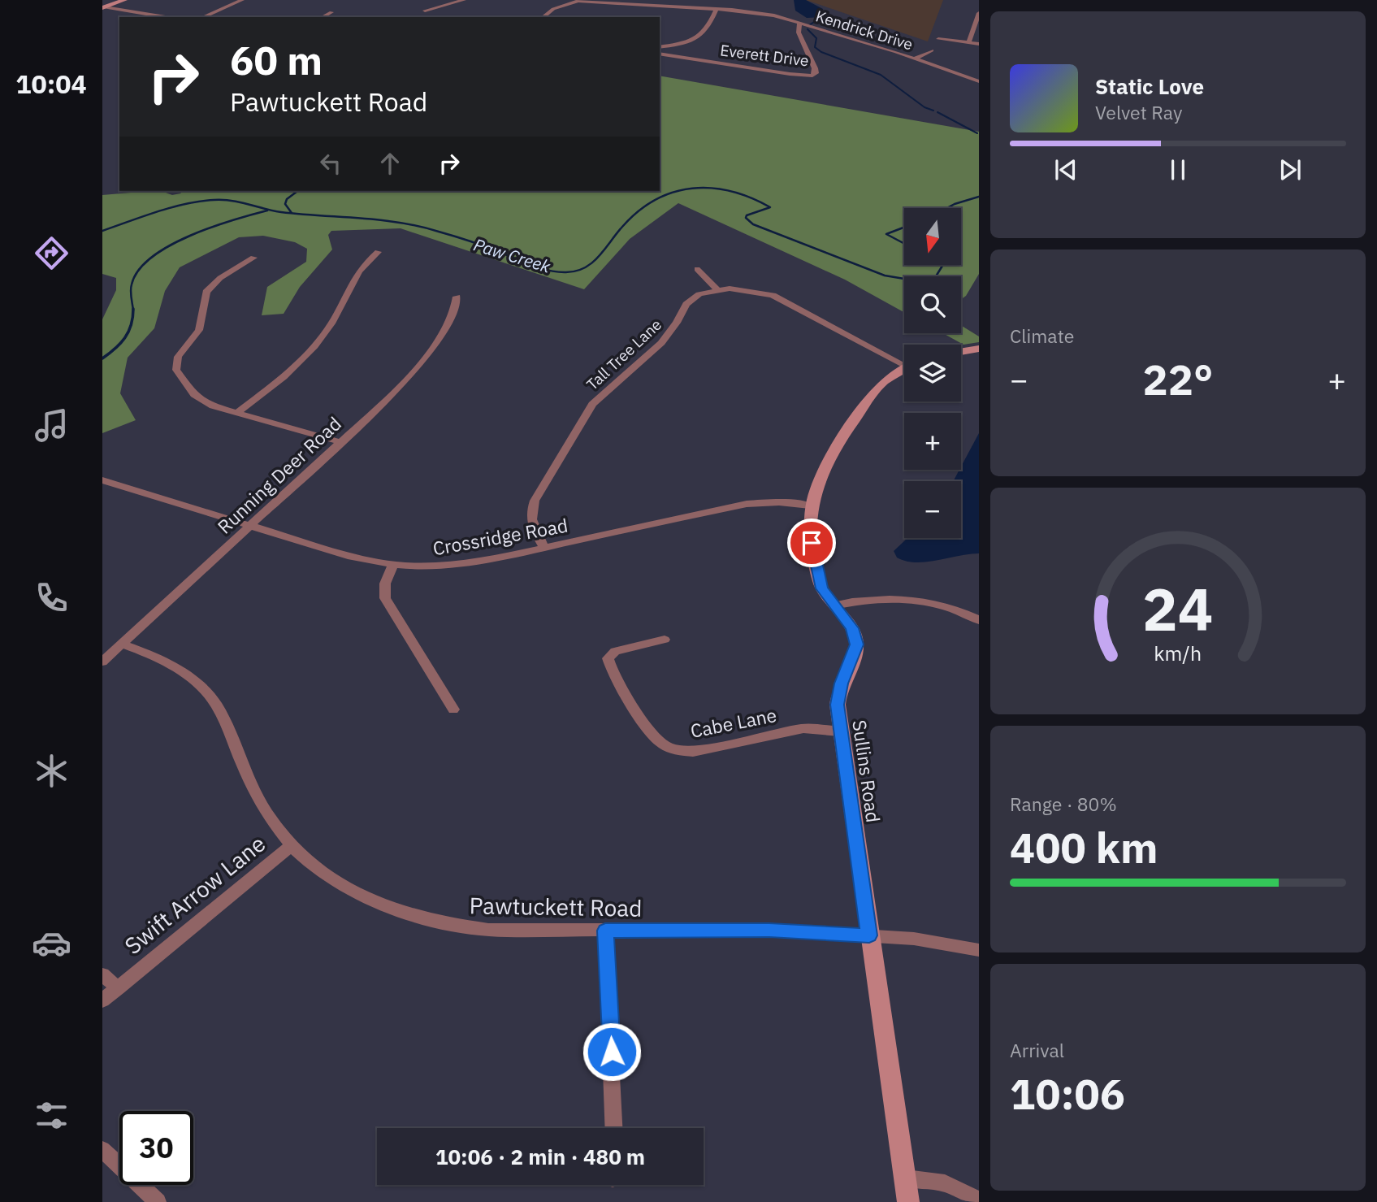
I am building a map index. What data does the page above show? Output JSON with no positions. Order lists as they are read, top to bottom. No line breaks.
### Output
{"streets":{"street":["Kendrick Drive","Everett Drive","Tall Tree Lane","Running Deer Road","Crossridge Road","Cabe Lane","Sullins Road","Swift Arrow Lane","Pawtuckett Road"]},"crossings":[["Kendrick Drive","Everett Drive"],["Tall Tree Lane","Crossridge Road"],["Running Deer Road","Crossridge Road"],["Running Deer Road","Pawtuckett Road"],["Crossridge Road","Sullins Road"],["Cabe Lane","Sullins Road"],["Sullins Road","Pawtuckett Road"],["Swift Arrow Lane","Pawtuckett Road"]],"water":["Paw Creek"],"north":"bottom","page":{"tabs":"10:04","turn":["60 m","Pawtuckett Road"],"song":["Static Love","Velvet Ray"],"map_buttons":["+","−"],"tile":["Climate",["Range · 80%","400 km"],["Arrival","10:06"]],"heat":["−","22°","+"],"limit":"30","trip":"10:06 · 2 min · 480 m","gauge":["24","km/h"]}}
